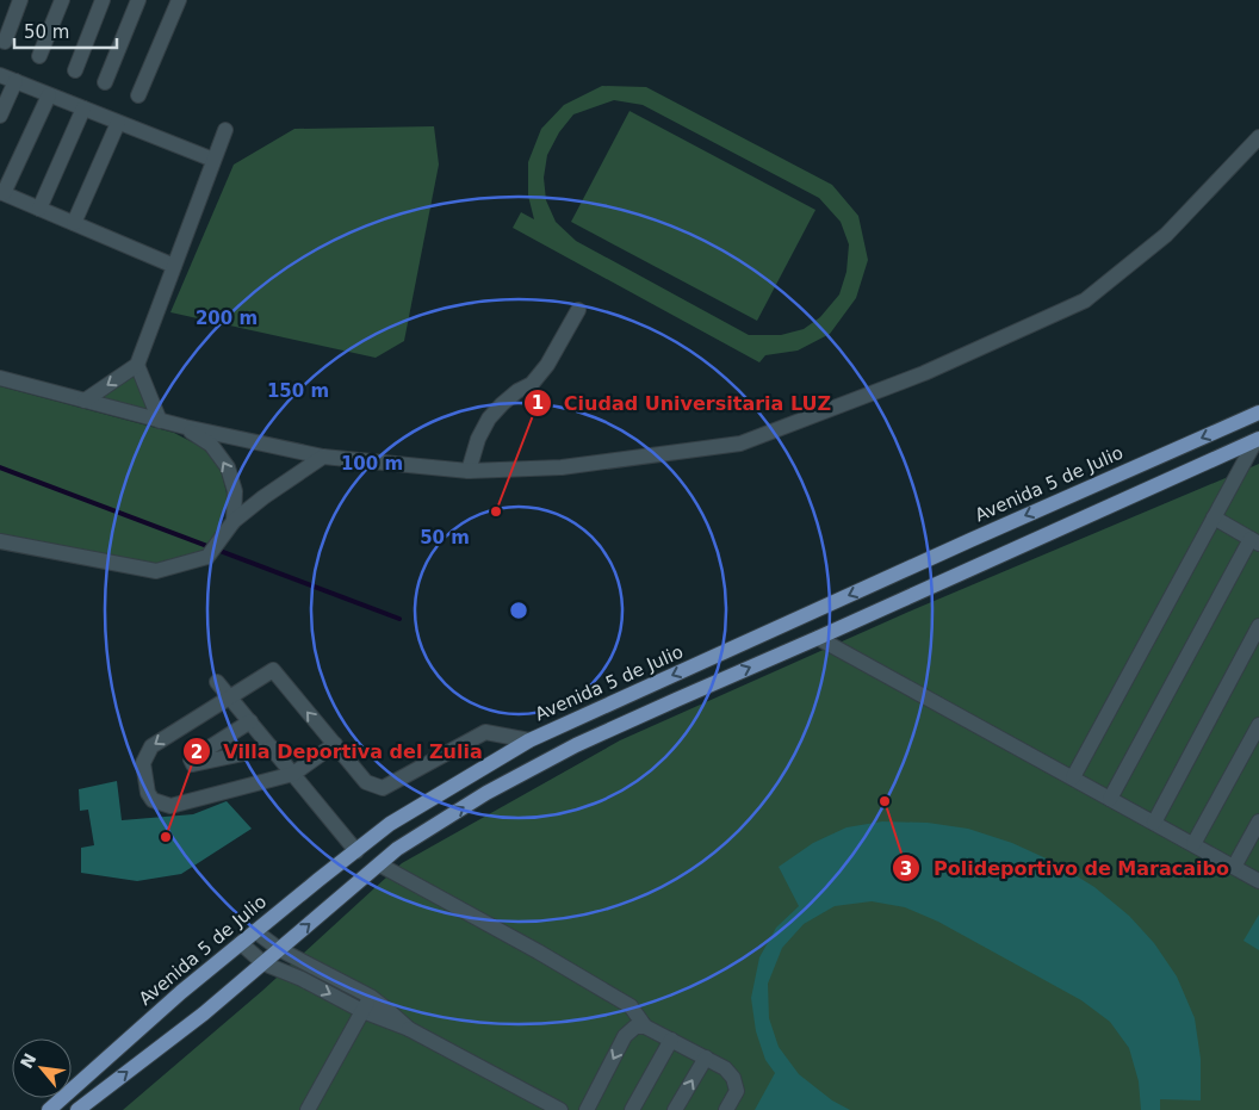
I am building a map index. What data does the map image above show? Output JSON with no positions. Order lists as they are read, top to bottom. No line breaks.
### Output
{"streets":{"main road":["Avenida 5 de Julio"]},"places":["Ciudad Universitaria LUZ","Polideportivo de Maracaibo","Villa Deportiva del Zulia"],"scale_bar":"50 m","north":"top left","rings":["200 m","150 m","100 m","50 m"]}
